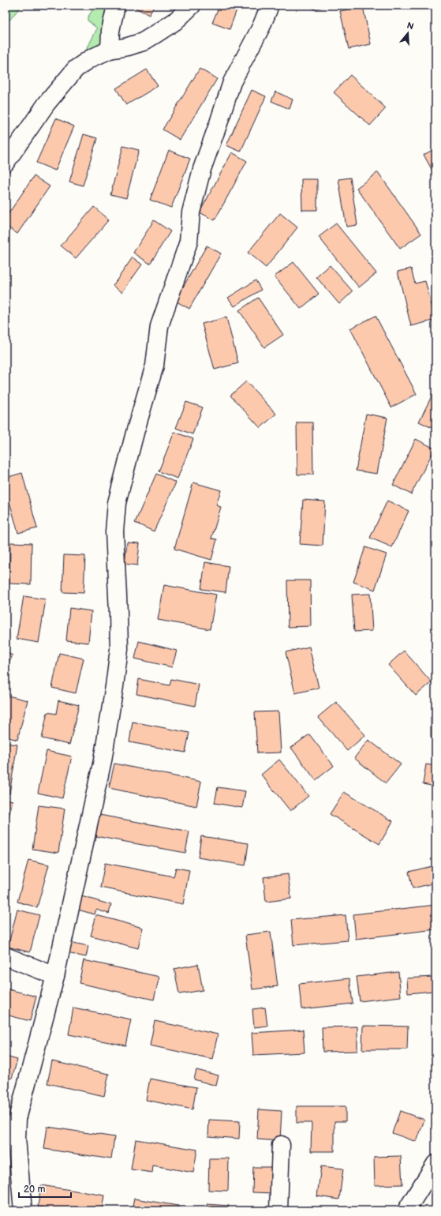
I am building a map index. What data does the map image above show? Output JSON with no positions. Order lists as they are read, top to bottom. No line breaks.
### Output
{"scale_bar":"20 m","north":"top"}
